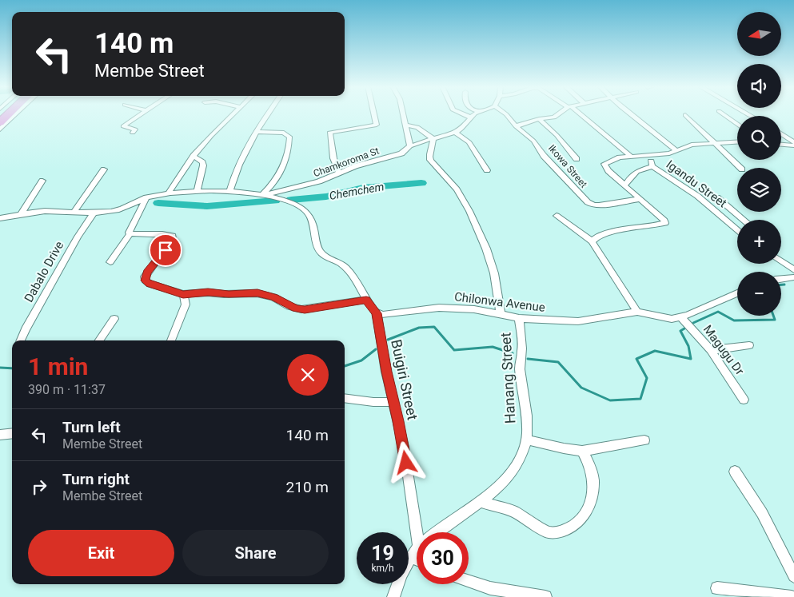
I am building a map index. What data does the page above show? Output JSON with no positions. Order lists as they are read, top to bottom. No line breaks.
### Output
{"streets":{"street":["Chamkoroma St","Ikowa Street","Igandu Street","Dabalo Drive","Chilonwa Avenue","Magugu Dr","Hanang Street","Buigiri Street"]},"crossings":[["Chilonwa Avenue","Magugu Dr"],["Chilonwa Avenue","Hanang Street"],["Chilonwa Avenue","Buigiri Street"],["Hanang Street","Buigiri Street"]],"water":["Chemchem"],"north":"left","page":{"map_buttons":["+","−"],"turn":["140 m","Membe Street"],"heading":["1 min","390 m · 11:37"],"list":[{"name":"Turn left","note":"Membe Street","value":"140 m"},{"name":"Turn right","note":"Membe Street","value":"210 m"}],"buttons":["Exit","Share"],"speed":"19 km/h","limit":"30"}}
